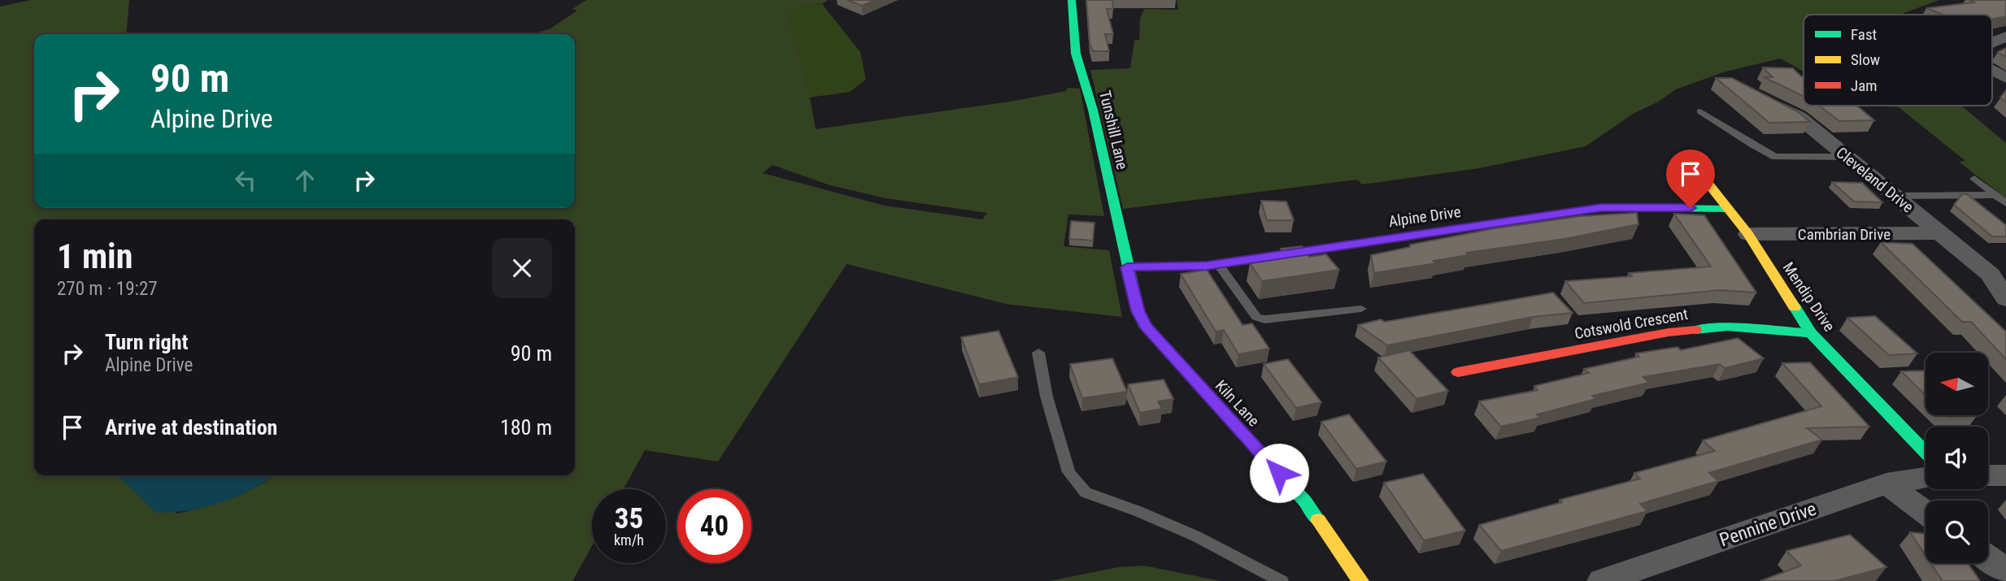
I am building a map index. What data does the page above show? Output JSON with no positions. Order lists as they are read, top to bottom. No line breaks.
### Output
{"streets":{"street":["Tunshill Lane","Cleveland Drive","Alpine Drive","Cambrian Drive","Mendip Drive","Cotswold Crescent","Kiln Lane","Pennine Drive"]},"crossings":[["Tunshill Lane","Alpine Drive"],["Tunshill Lane","Kiln Lane"],["Cleveland Drive","Cambrian Drive"],["Alpine Drive","Mendip Drive"],["Alpine Drive","Kiln Lane"],["Cambrian Drive","Mendip Drive"],["Mendip Drive","Cotswold Crescent"]],"legend":["Fast","Slow","Jam"],"north":"left","page":{"turn":["90 m","Alpine Drive"],"heading":["1 min","270 m · 19:27"],"list":[{"name":"Turn right","note":"Alpine Drive","value":"90 m"},{"name":"Arrive at destination","value":"180 m"}],"speed":"35 km/h","limit":"40"}}
